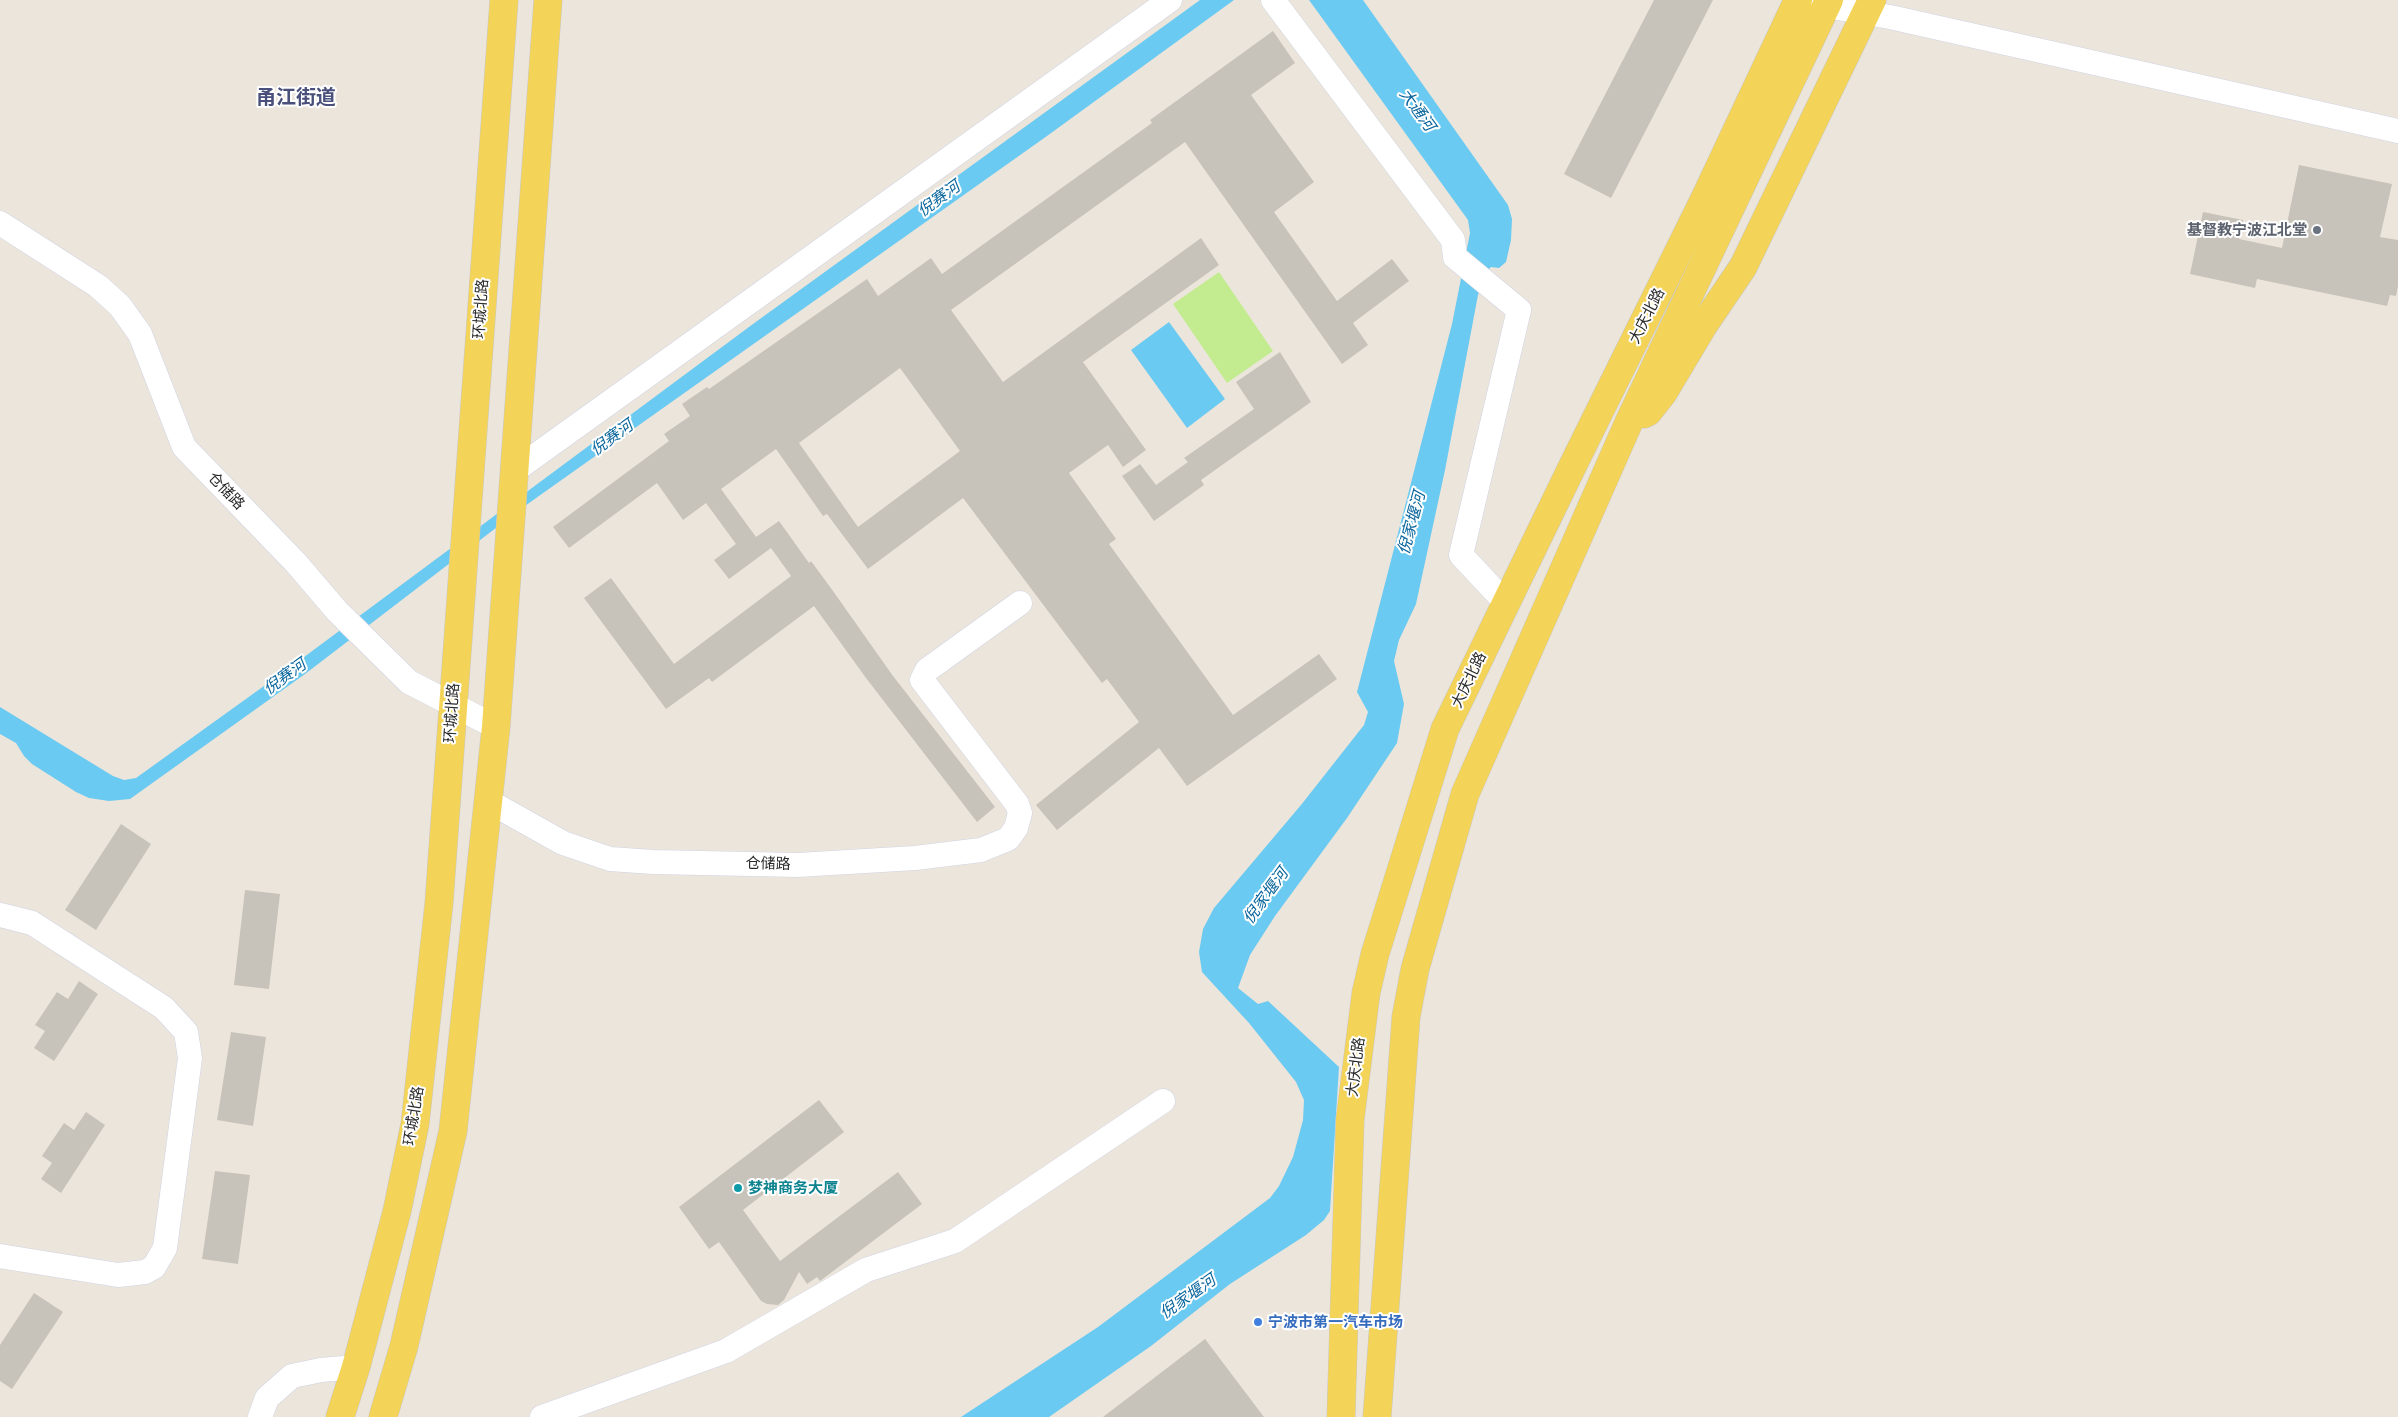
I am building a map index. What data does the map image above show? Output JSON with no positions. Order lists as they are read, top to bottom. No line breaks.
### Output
{"streets":{"main road":["环城北路","大庆北路"],"street":["仓储路"]},"crossings":[["环城北路","仓储路"]],"districts":["甬江街道"],"water":["大通河","倪赛河","倪家堰河"],"places":["基督教宁波江北堂","梦神商务大厦","宁波市第一汽车市场"]}
